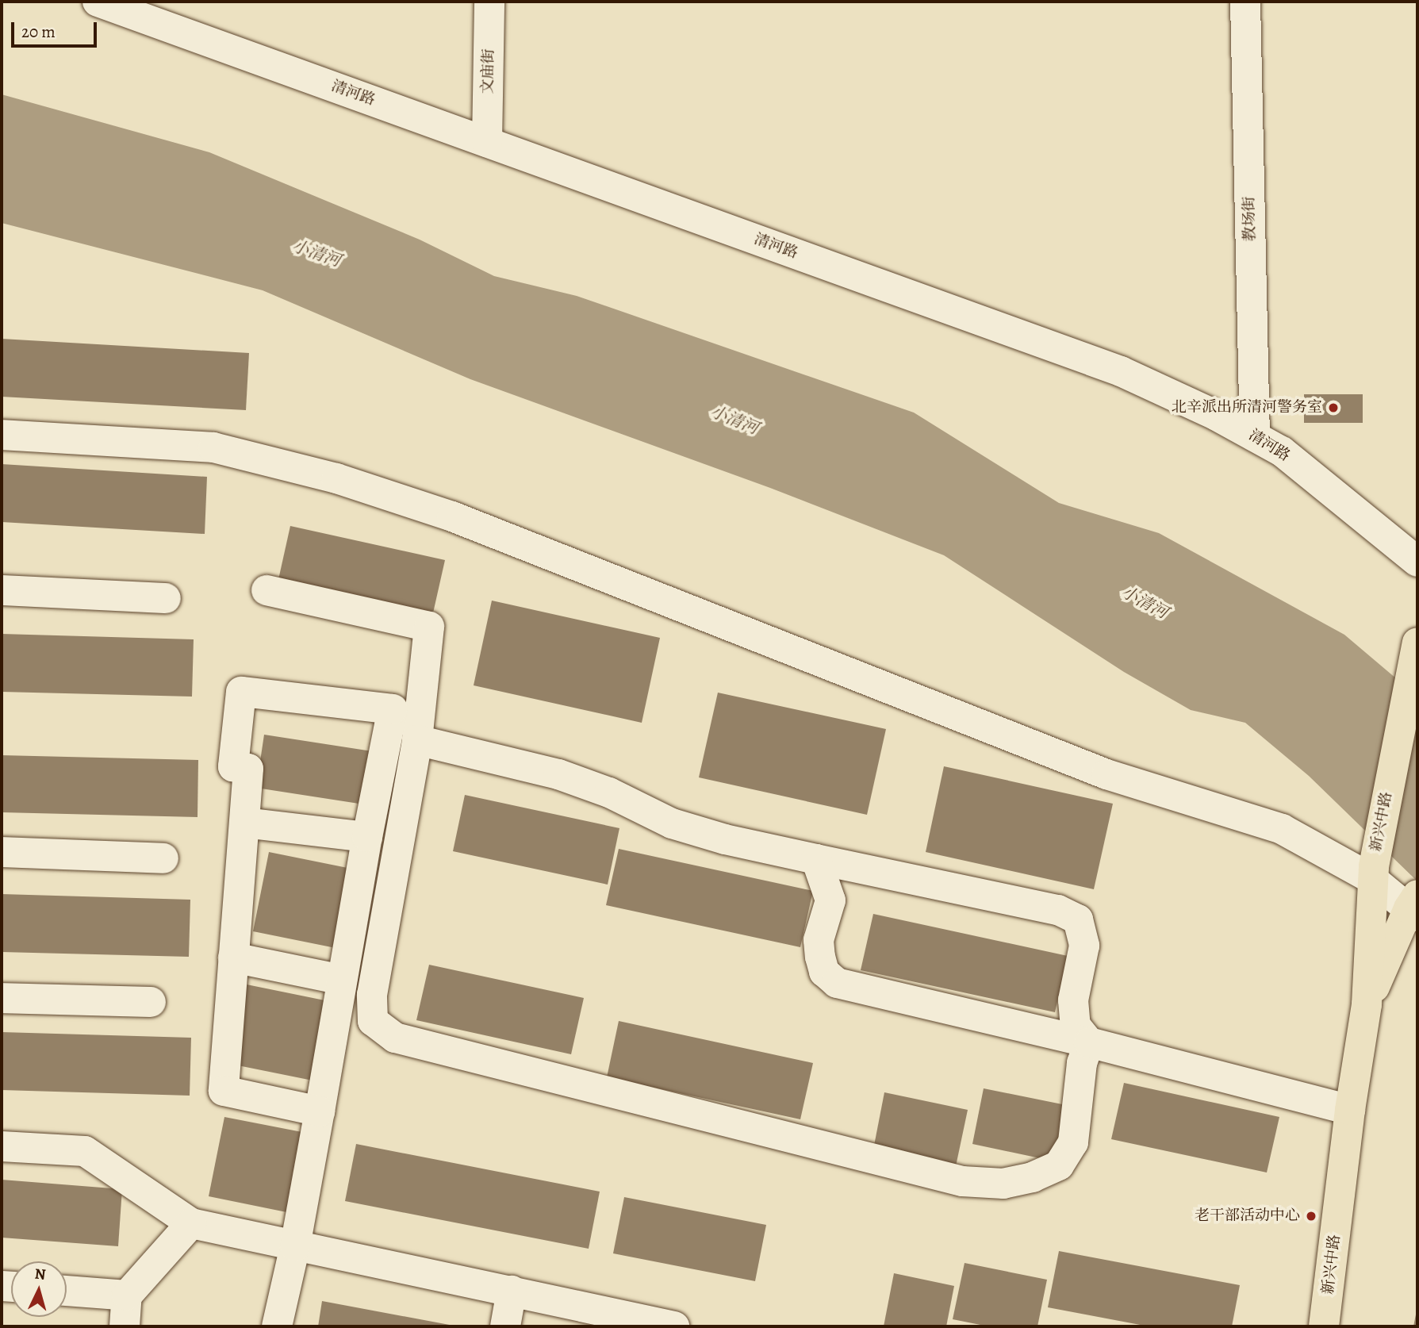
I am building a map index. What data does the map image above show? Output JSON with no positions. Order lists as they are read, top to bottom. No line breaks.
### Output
{"streets":{"main road":["新兴中路"],"street":["文庙街","清河路","教场街"]},"crossings":[["文庙街","清河路"],["清河路","教场街"]],"water":["小清河"],"places":["北辛派出所清河警务室","老干部活动中心"],"scale_bar":"20 m","north":"top"}
